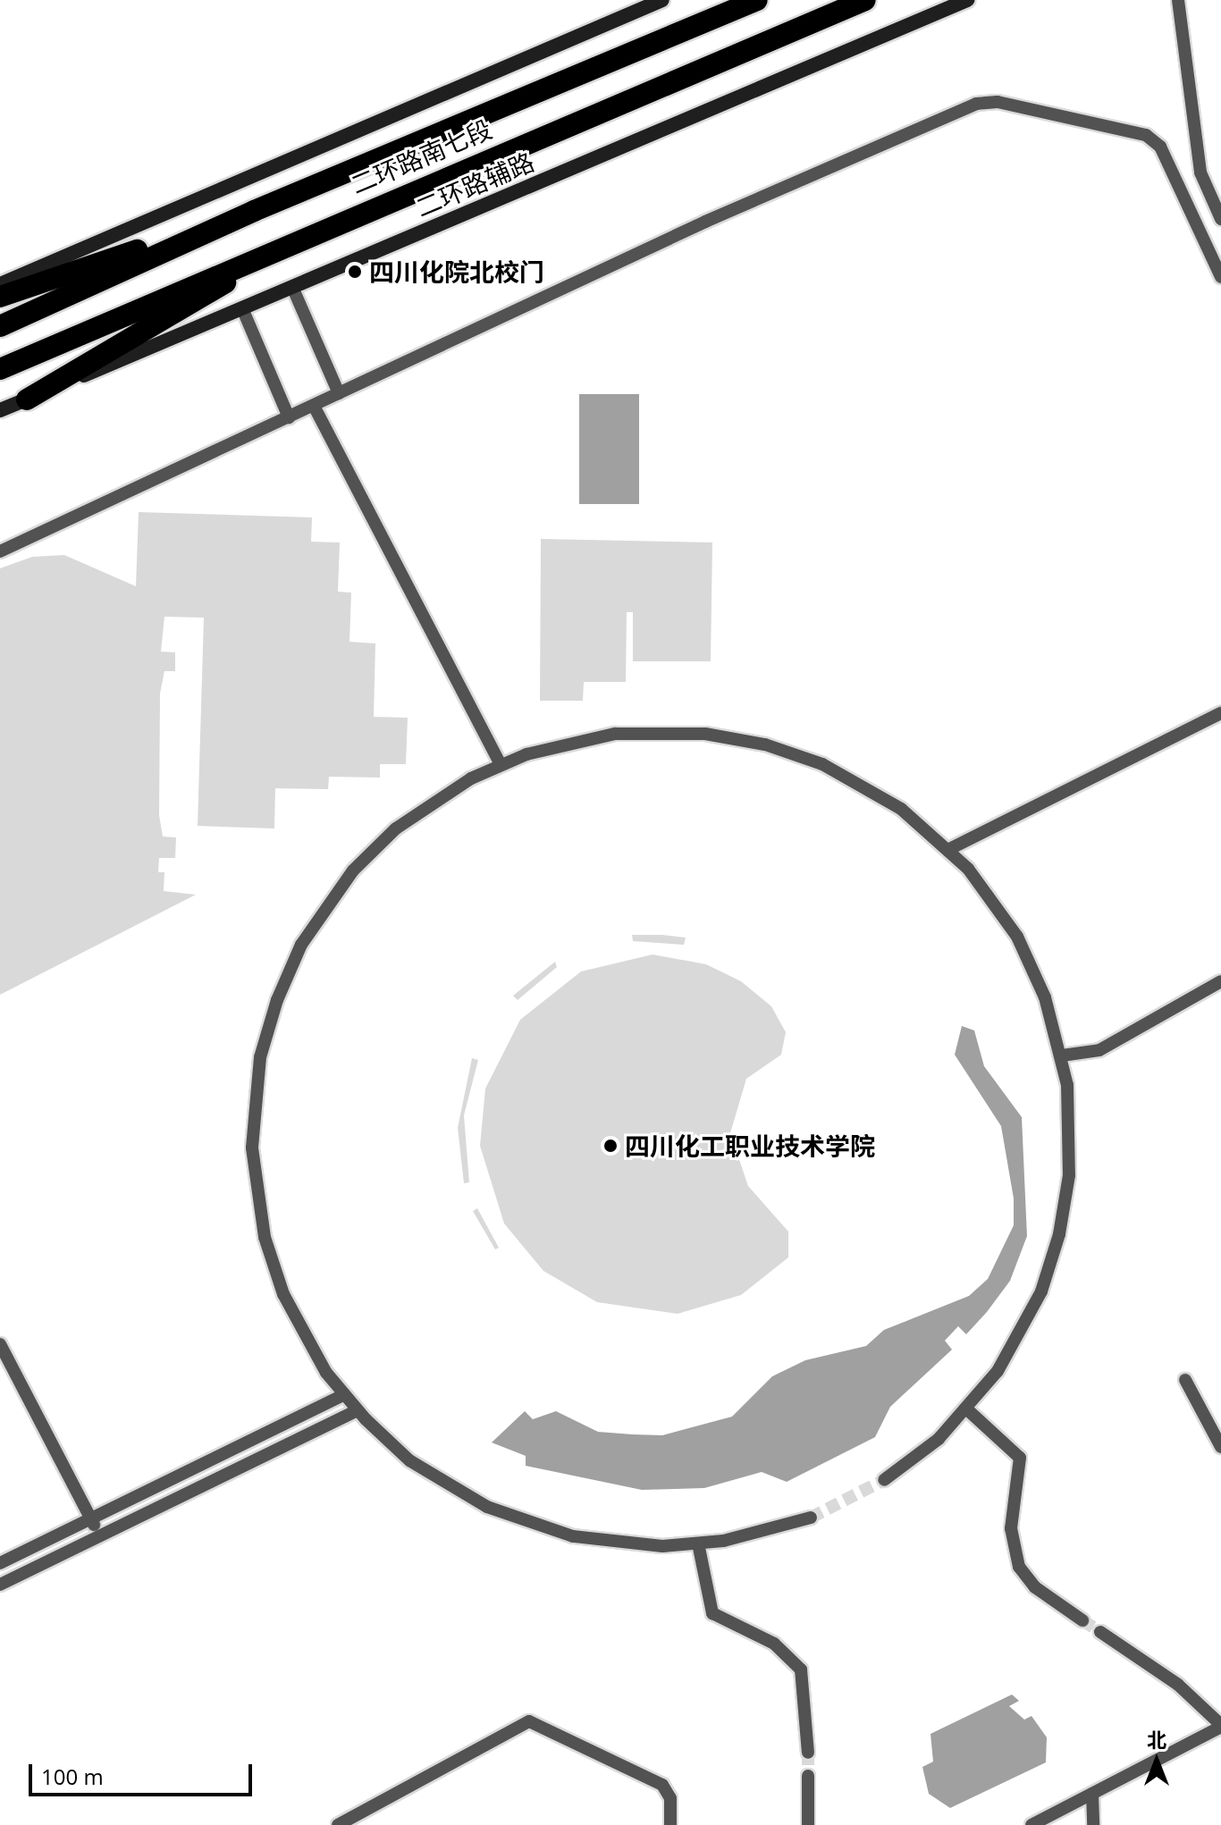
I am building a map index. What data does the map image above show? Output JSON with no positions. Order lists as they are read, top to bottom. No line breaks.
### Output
{"streets":{"highway":["二环路南七段"],"main road":["二环路辅路"]},"places":["四川化院北校门","四川化工职业技术学院"],"scale_bar":"100 m","north":"top"}
